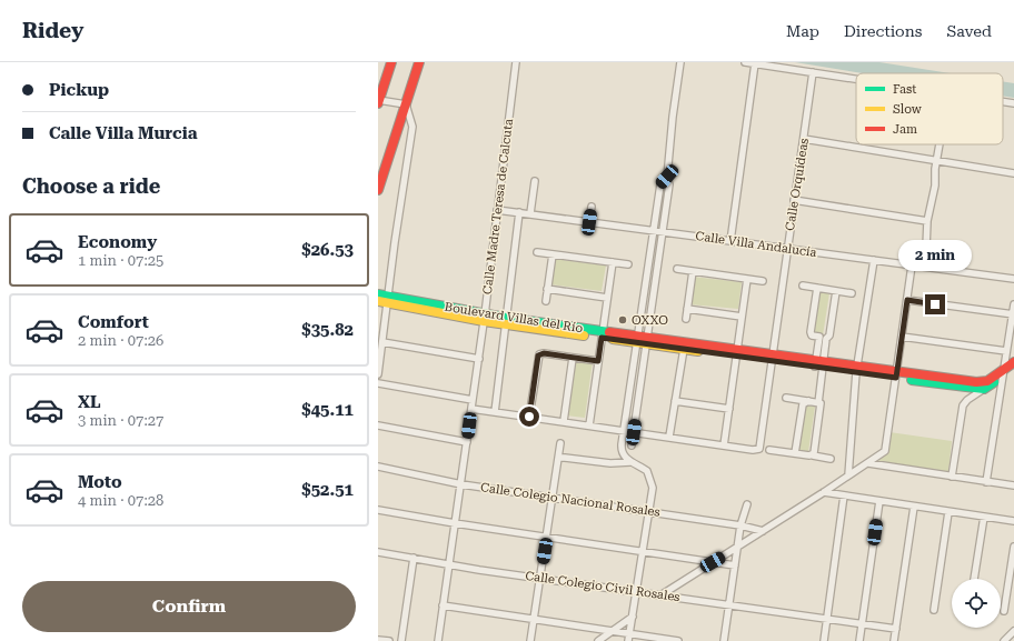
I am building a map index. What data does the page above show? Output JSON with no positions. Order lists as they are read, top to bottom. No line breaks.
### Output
{"streets":{"street":["Calle Orquídeas","Calle Madre Teresa de Calcuta","Calle Villa Andalucía","Boulevard Villas del Río","Calle Colegio Nacional Rosales","Calle Colegio Civil Rosales"]},"crossings":[["Calle Orquídeas","Calle Villa Andalucía"],["Calle Orquídeas","Boulevard Villas del Río"],["Calle Madre Teresa de Calcuta","Calle Villa Andalucía"],["Calle Madre Teresa de Calcuta","Boulevard Villas del Río"],["Calle Madre Teresa de Calcuta","Calle Colegio Nacional Rosales"],["Calle Madre Teresa de Calcuta","Calle Colegio Civil Rosales"]],"places":["OXXO"],"legend":["Fast","Slow","Jam"],"page":{"header":"Ridey","nav":["Map","Directions","Saved"],"banner":["Pickup","Calle Villa Murcia"],"heading":"Choose a ride","list":[{"name":"Economy","note":"1 min · 07:25","value":"$26.53"},{"name":"Comfort","note":"2 min · 07:26","value":"$35.82"},{"name":"XL","note":"3 min · 07:27","value":"$45.11"},{"name":"Moto","note":"4 min · 07:28","value":"$52.51"}],"bubble":"2 min","buttons":"Confirm"}}
